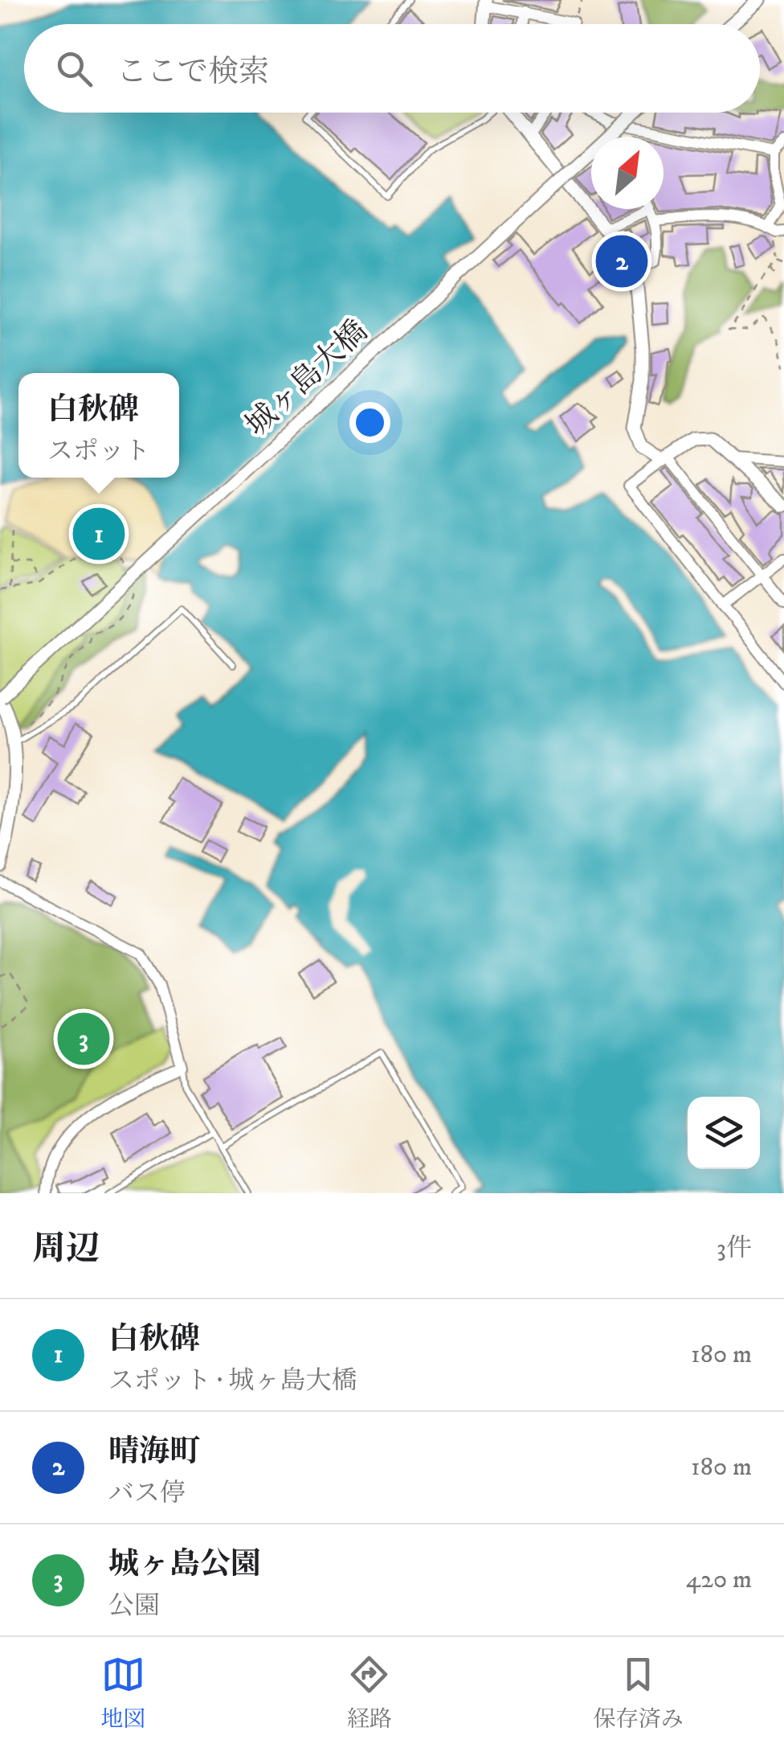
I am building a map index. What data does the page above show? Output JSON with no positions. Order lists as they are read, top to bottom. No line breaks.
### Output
{"streets":{"street":["城ヶ島大橋"]},"north":"top right","page":{"search":"ここで検索","pins":["2","1","3"],"popup":["白秋碑","スポット"],"heading":["周辺","3件"],"list":[{"mark":"1","name":"白秋碑","note":"スポット · 城ヶ島大橋","value":"180 m"},{"mark":"2","name":"晴海町","note":"バス停","value":"180 m"},{"mark":"3","name":"城ヶ島公園","note":"公園","value":"420 m"}],"nav":["地図","経路","保存済み"]}}
